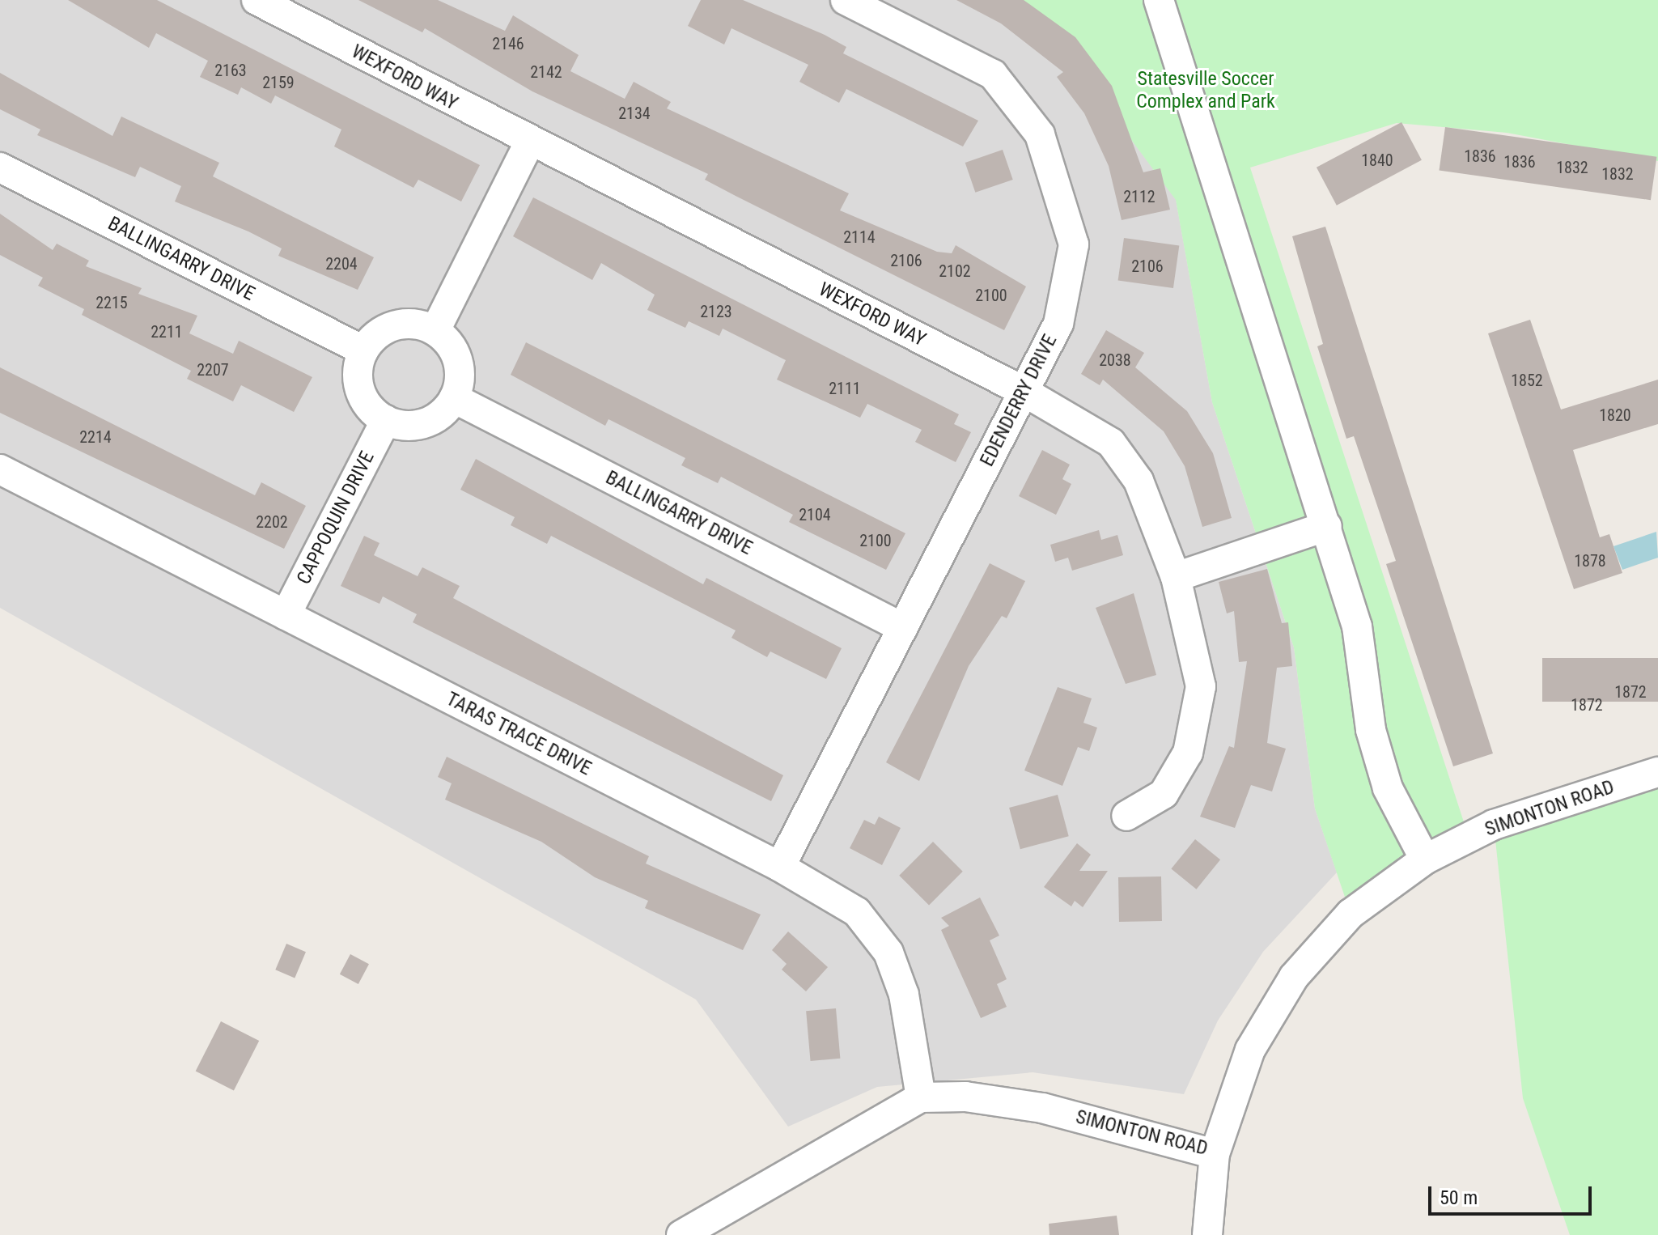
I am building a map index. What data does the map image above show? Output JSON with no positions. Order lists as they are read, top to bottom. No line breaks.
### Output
{"streets":{"street":["WEXFORD WAY","BALLINGARRY DRIVE","EDENDERRY DRIVE","CAPPOQUIN DRIVE","TARAS TRACE DRIVE","SIMONTON ROAD"]},"crossings":[["WEXFORD WAY","EDENDERRY DRIVE"],["BALLINGARRY DRIVE","EDENDERRY DRIVE"],["BALLINGARRY DRIVE","CAPPOQUIN DRIVE"],["EDENDERRY DRIVE","TARAS TRACE DRIVE"],["CAPPOQUIN DRIVE","TARAS TRACE DRIVE"],["TARAS TRACE DRIVE","SIMONTON ROAD"]],"parks":["Statesville Soccer Complex and Park"],"house_numbers":["2146","2163","2142","2159","2134","1836","1840","1836","1832","1832","2112","2114","2106","2204","2106","2102","2100","2215","2123","2211","2038","2207","1852","2111","1820","2214","2104","2202","2100","1878","1872","1872"],"scale_bar":"50 m"}
